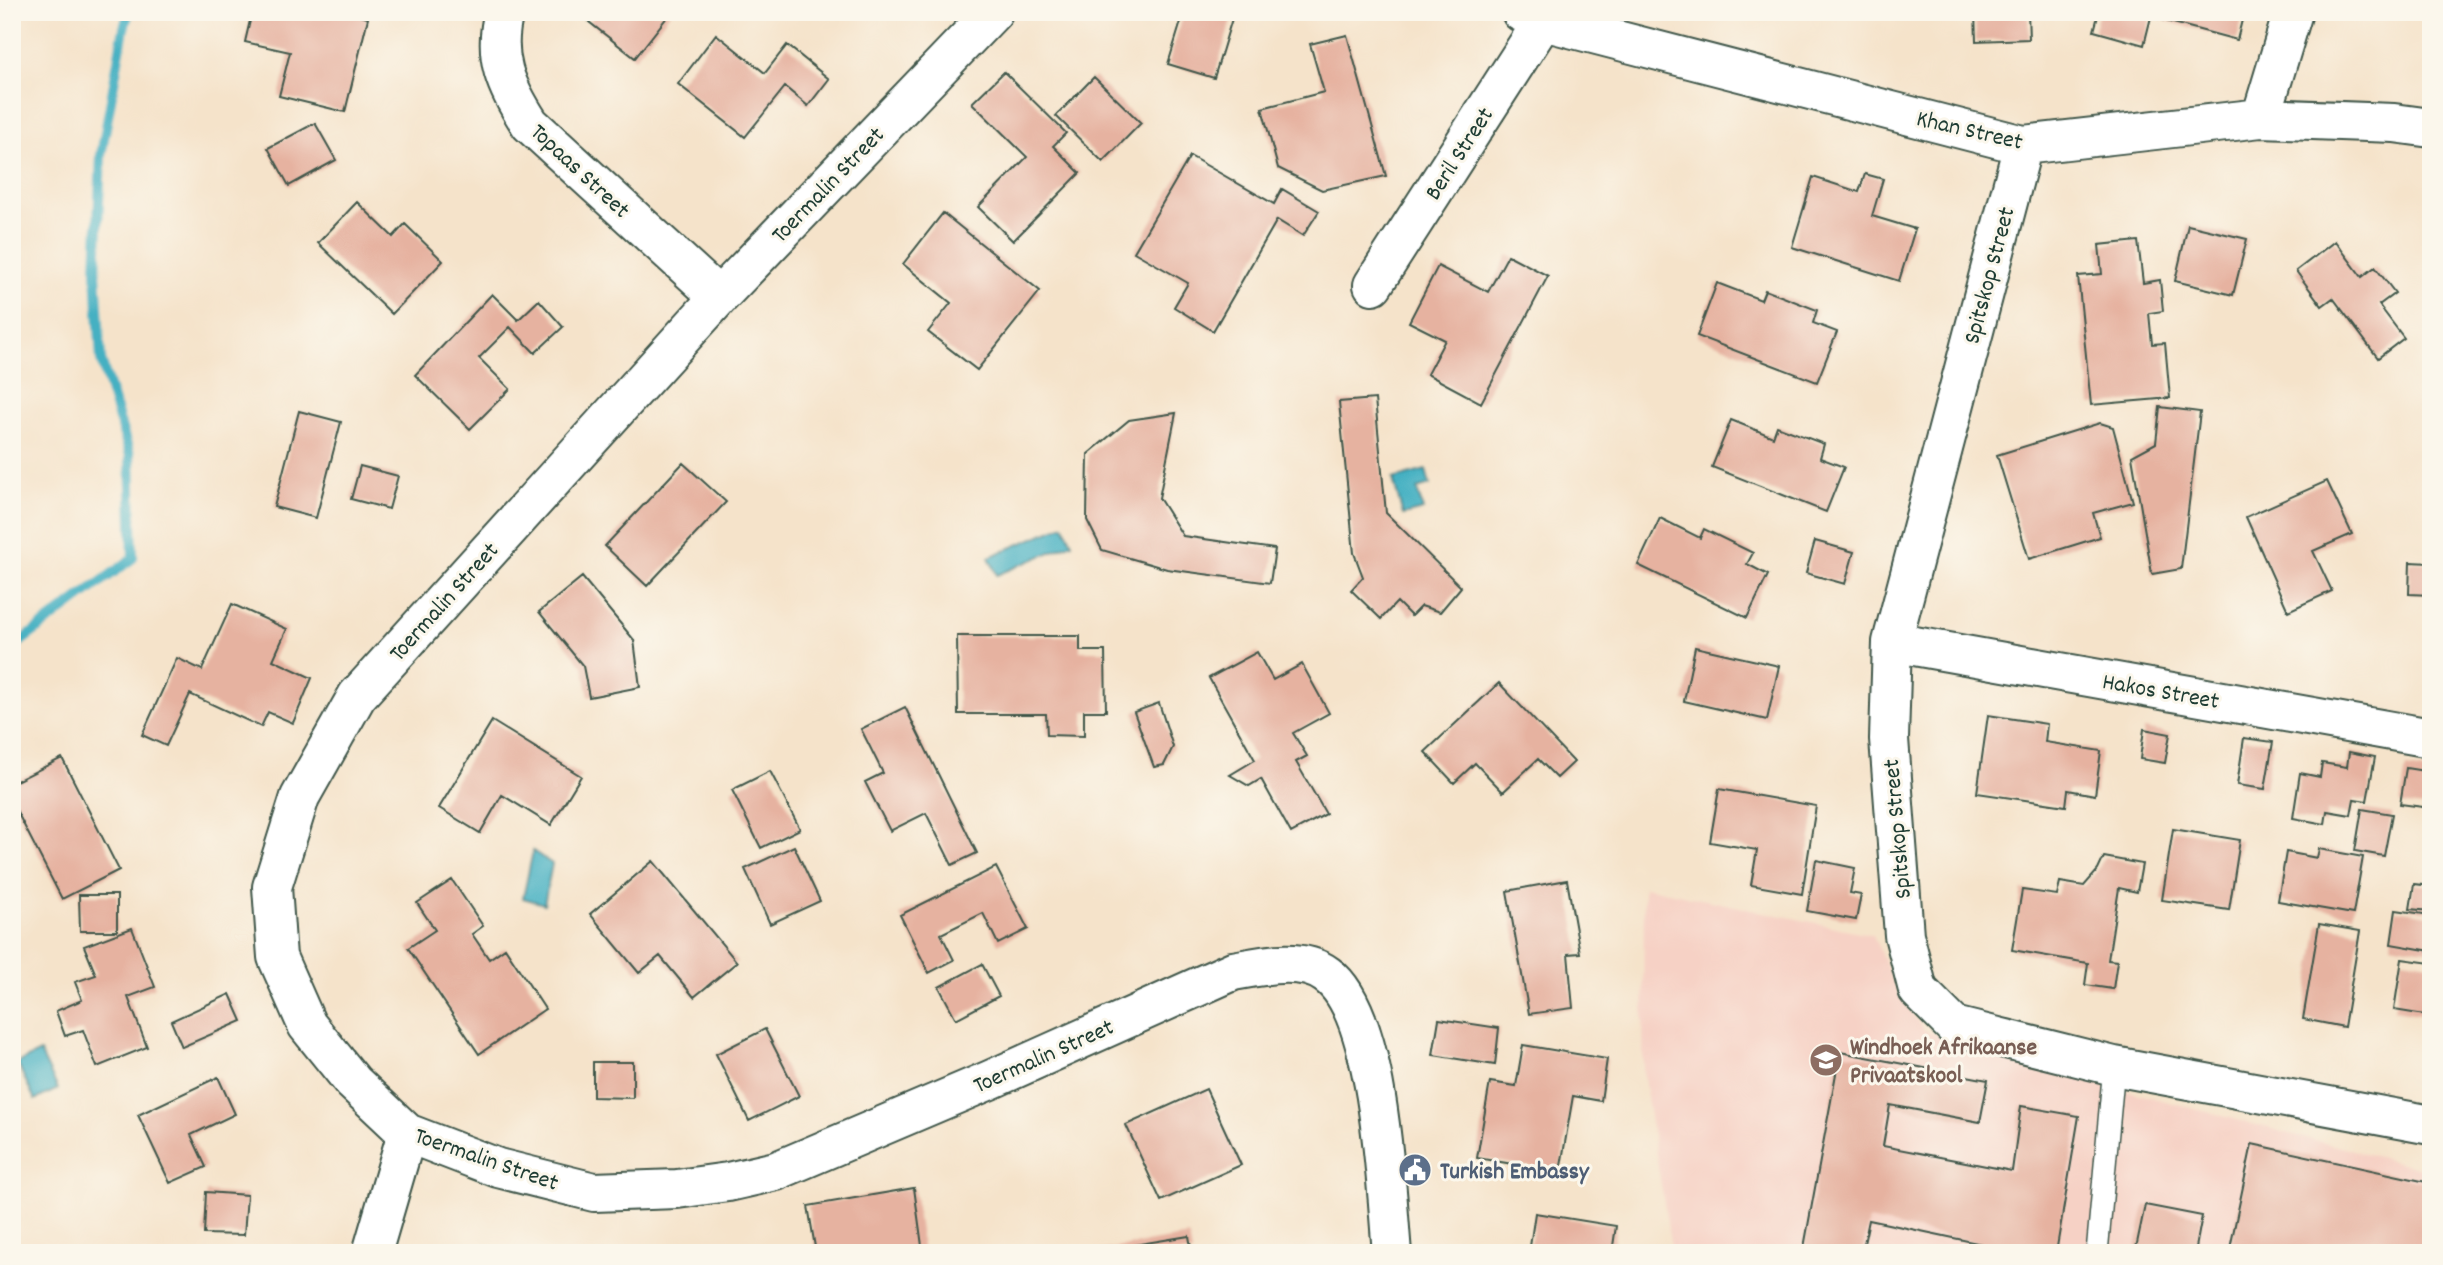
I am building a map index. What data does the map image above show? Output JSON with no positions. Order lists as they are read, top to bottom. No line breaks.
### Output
{"streets":{"street":["Khan Street","Beril Street","Topaas Street","Toermalin Street","Spitskop Street","Hakos Street"]},"crossings":[["Khan Street","Beril Street"],["Khan Street","Spitskop Street"],["Topaas Street","Toermalin Street"],["Spitskop Street","Hakos Street"]],"places":{"school or university":["Windhoek Afrikaanse Privaatskool"],"public building":["Turkish Embassy"]}}
